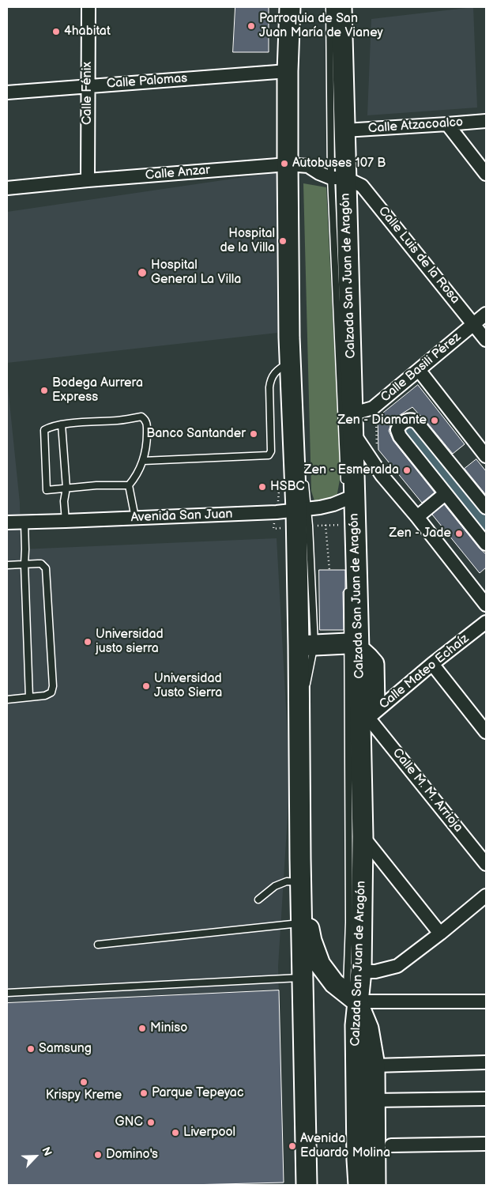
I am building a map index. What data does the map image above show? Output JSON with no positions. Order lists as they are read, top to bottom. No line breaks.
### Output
{"streets":{"main road":["Calzada San Juan de Aragón"],"street":["Calle Palomas","Calle Fénix","Calle Atzacoalco","Calle Anzar","Calle Luis de la Rosa","Calle Basili Pérez","Avenida San Juan","Calle Mateo Echaíz","Calle M. M. Arrioja"]},"crossings":[["Calle Palomas","Calle Fénix"],["Calle Fénix","Calle Anzar"],["Calle Atzacoalco","Calzada San Juan de Aragón"],["Calle Anzar","Calle Luis de la Rosa"],["Calle Anzar","Calzada San Juan de Aragón"],["Calle Luis de la Rosa","Calzada San Juan de Aragón"],["Calle Luis de la Rosa","Calle Basili Pérez"],["Calzada San Juan de Aragón","Calle Basili Pérez"],["Calzada San Juan de Aragón","Avenida San Juan"],["Calzada San Juan de Aragón","Calle Mateo Echaíz"],["Calzada San Juan de Aragón","Calle M. M. Arrioja"],["Calle Mateo Echaíz","Calle M. M. Arrioja"]],"places":["Parroquia de San Juan María de Vianey","4habitat","Autobuses 107 B","Hospital de la Villa","Hospital General La Villa","Bodega Aurrera Express","Zen - Diamante","Banco Santander","Zen - Esmeralda","HSBC","Zen - Jade","Universidad justo sierra","Universidad Justo Sierra","Miniso","Samsung","Krispy Kreme","Parque Tepeyac","GNC","Liverpool","Avenida Eduardo Molina","Domino's"],"north":"top right"}
